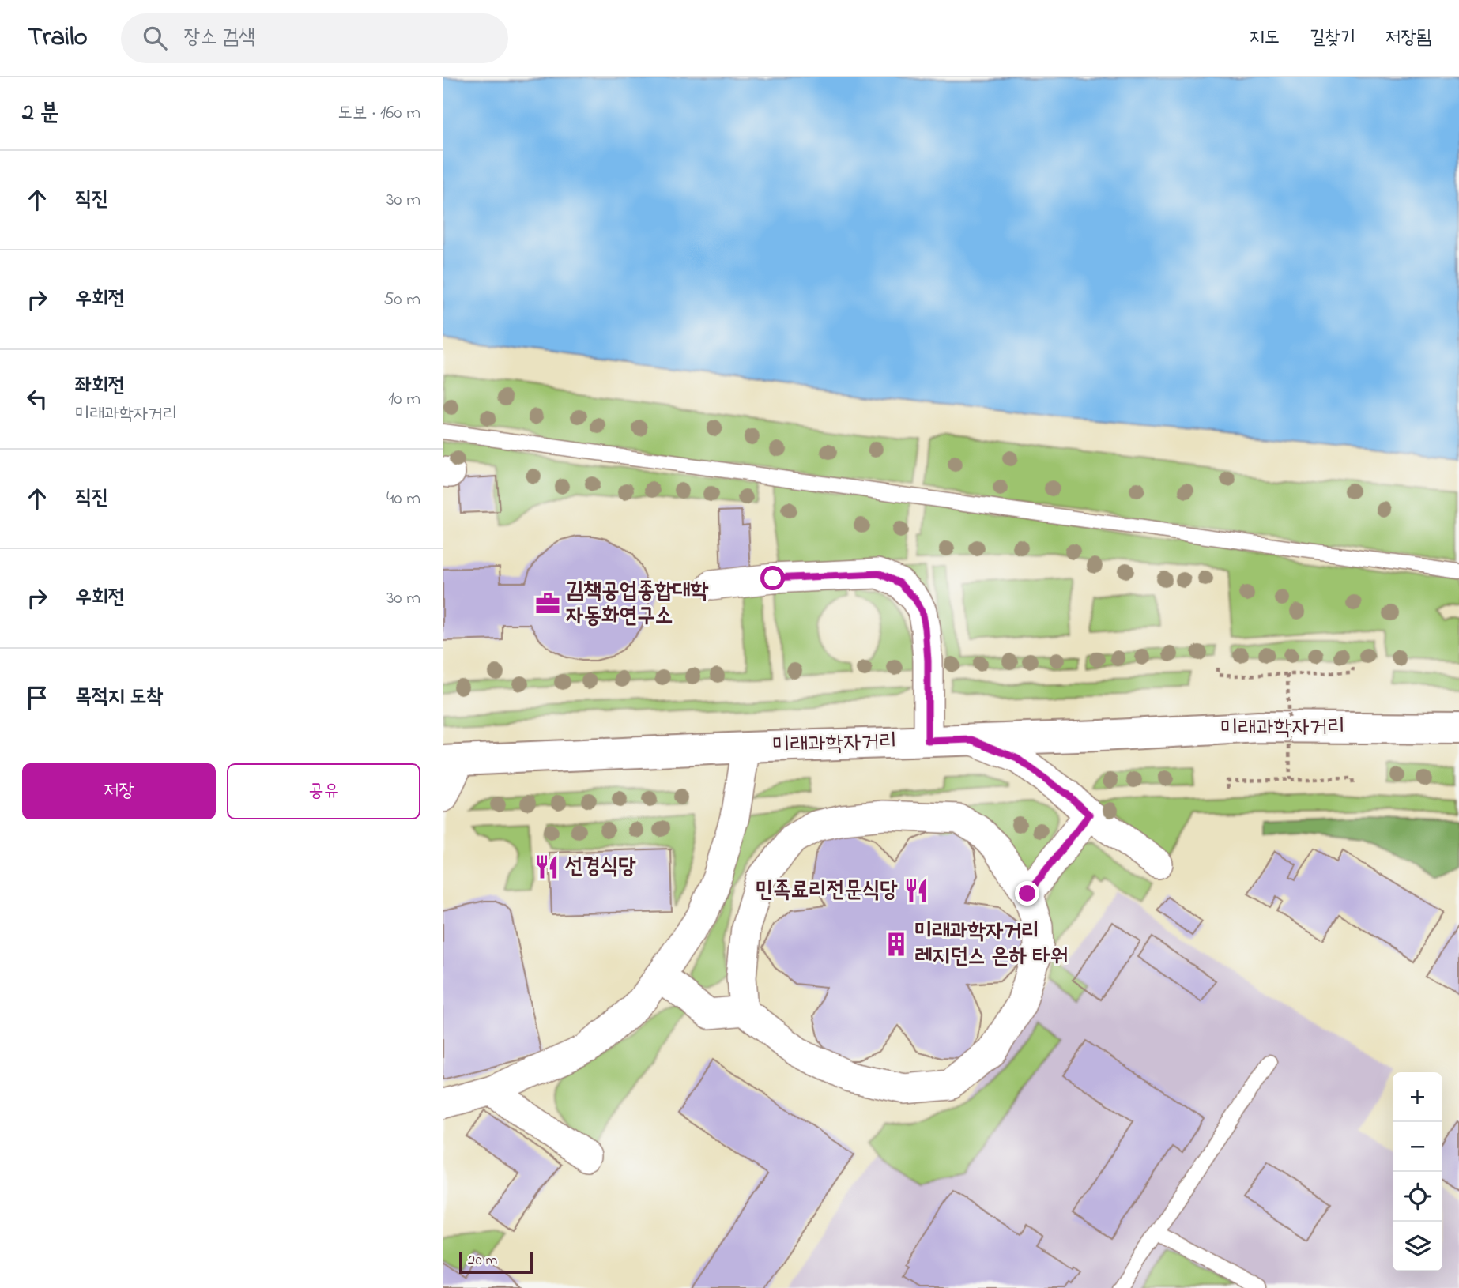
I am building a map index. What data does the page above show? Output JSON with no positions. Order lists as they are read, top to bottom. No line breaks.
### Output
{"streets":{"main road":["미래과학자거리"]},"places":{"office":["김책공업종합대학 자동화연구소"],"restaurant":["선경식당","민족료리전문식당"],"building":["미래과학자거리 레지던스 은하 타워"]},"scale_bar":"20 m","page":{"header":"Trailo","search":"장소 검색","nav":["지도","길찾기","저장됨"],"heading":["2 분","도보 · 160 m"],"list":[["직진","30 m"],["우회전","50 m"],["좌회전","미래과학자거리","10 m"],["직진","40 m"],["우회전","30 m"],"목적지 도착"],"buttons":["저장","공유"],"map_buttons":["+","−"],"scale":"20 m"}}
